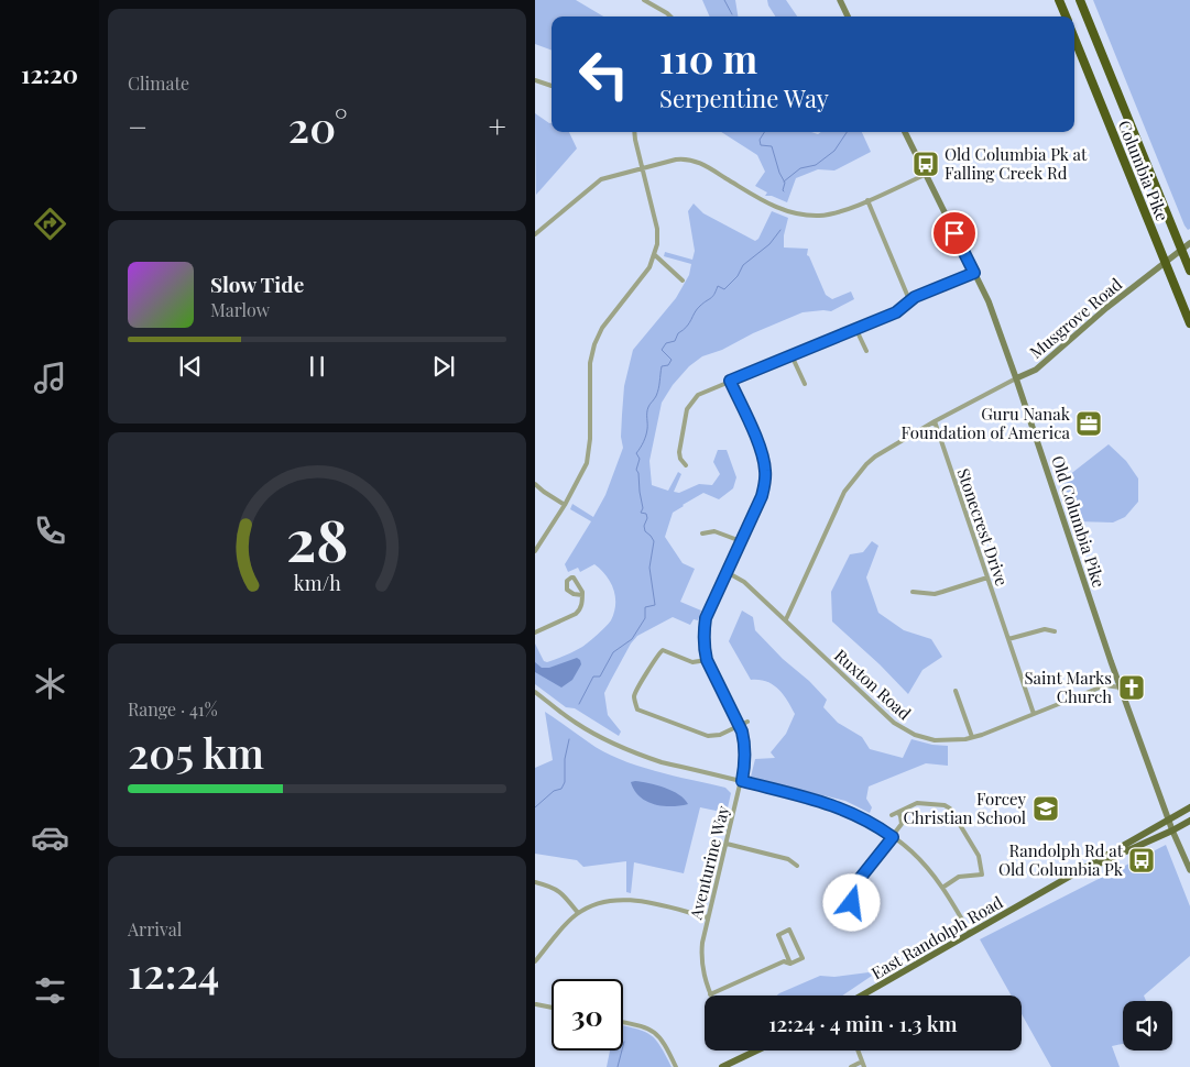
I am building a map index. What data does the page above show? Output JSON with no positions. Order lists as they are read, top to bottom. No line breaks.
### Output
{"streets":{"highway":["Columbia Pike"],"main road":["Musgrove Road","Old Columbia Pike","East Randolph Road"],"street":["Stonecrest Drive","Ruxton Road","Aventurine Way"]},"crossings":[["Columbia Pike","Musgrove Road"],["Musgrove Road","Old Columbia Pike"],["Musgrove Road","Stonecrest Drive"],["Musgrove Road","Ruxton Road"],["Old Columbia Pike","Ruxton Road"],["Old Columbia Pike","East Randolph Road"],["Stonecrest Drive","Ruxton Road"],["Ruxton Road","Aventurine Way"]],"places":{"bus stop":["Old Columbia Pk at Falling Creek Rd","Randolph Rd at Old Columbia Pk"],"office":["Guru Nanak Foundation of America"],"church":["Saint Marks Church"],"school or university":["Forcey Christian School"]},"page":{"tabs":"12:20","tile":["Climate",["Range · 41%","205 km"],["Arrival","12:24"]],"turn":["110 m","Serpentine Way"],"heat":["−","20°","+"],"song":["Slow Tide","Marlow"],"limit":"30","trip":"12:24 · 4 min · 1.3 km","gauge":["28","km/h"]}}
